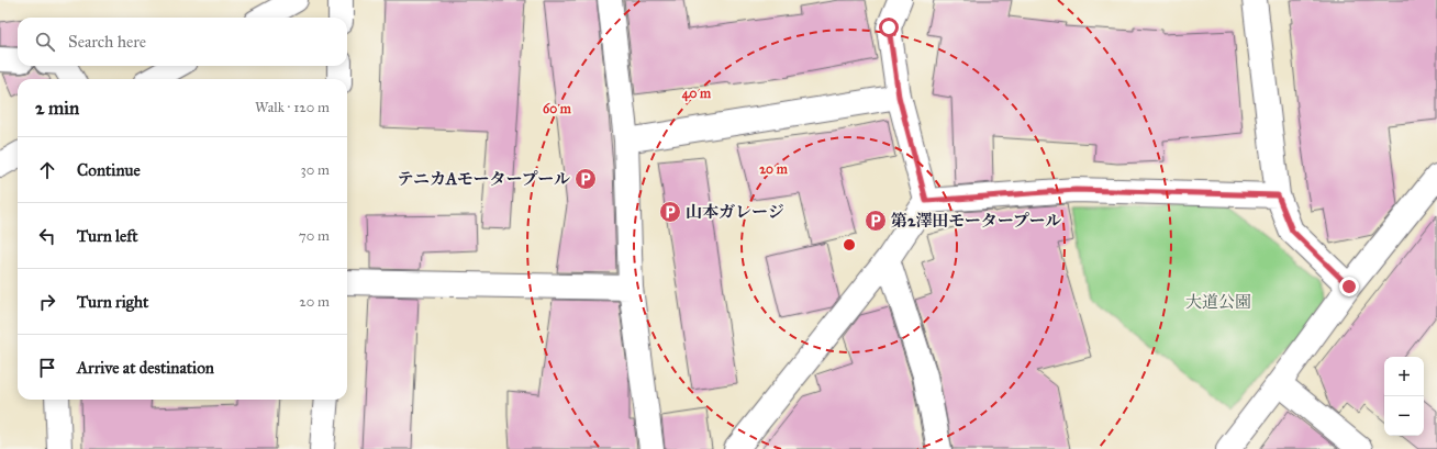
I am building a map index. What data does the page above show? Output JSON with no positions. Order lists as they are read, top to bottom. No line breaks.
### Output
{"parks":["大道公園"],"places":{"parking":["テニカAモータープール","山本ガレージ","第2澤田モータープール"]},"page":{"search":"Search here","heading":["2 min","Walk · 120 m"],"list":[["Continue","30 m"],["Turn left","70 m"],["Turn right","20 m"],"Arrive at destination"],"map_buttons":["+","−"]},"rings":["40 m","60 m","20 m"]}
